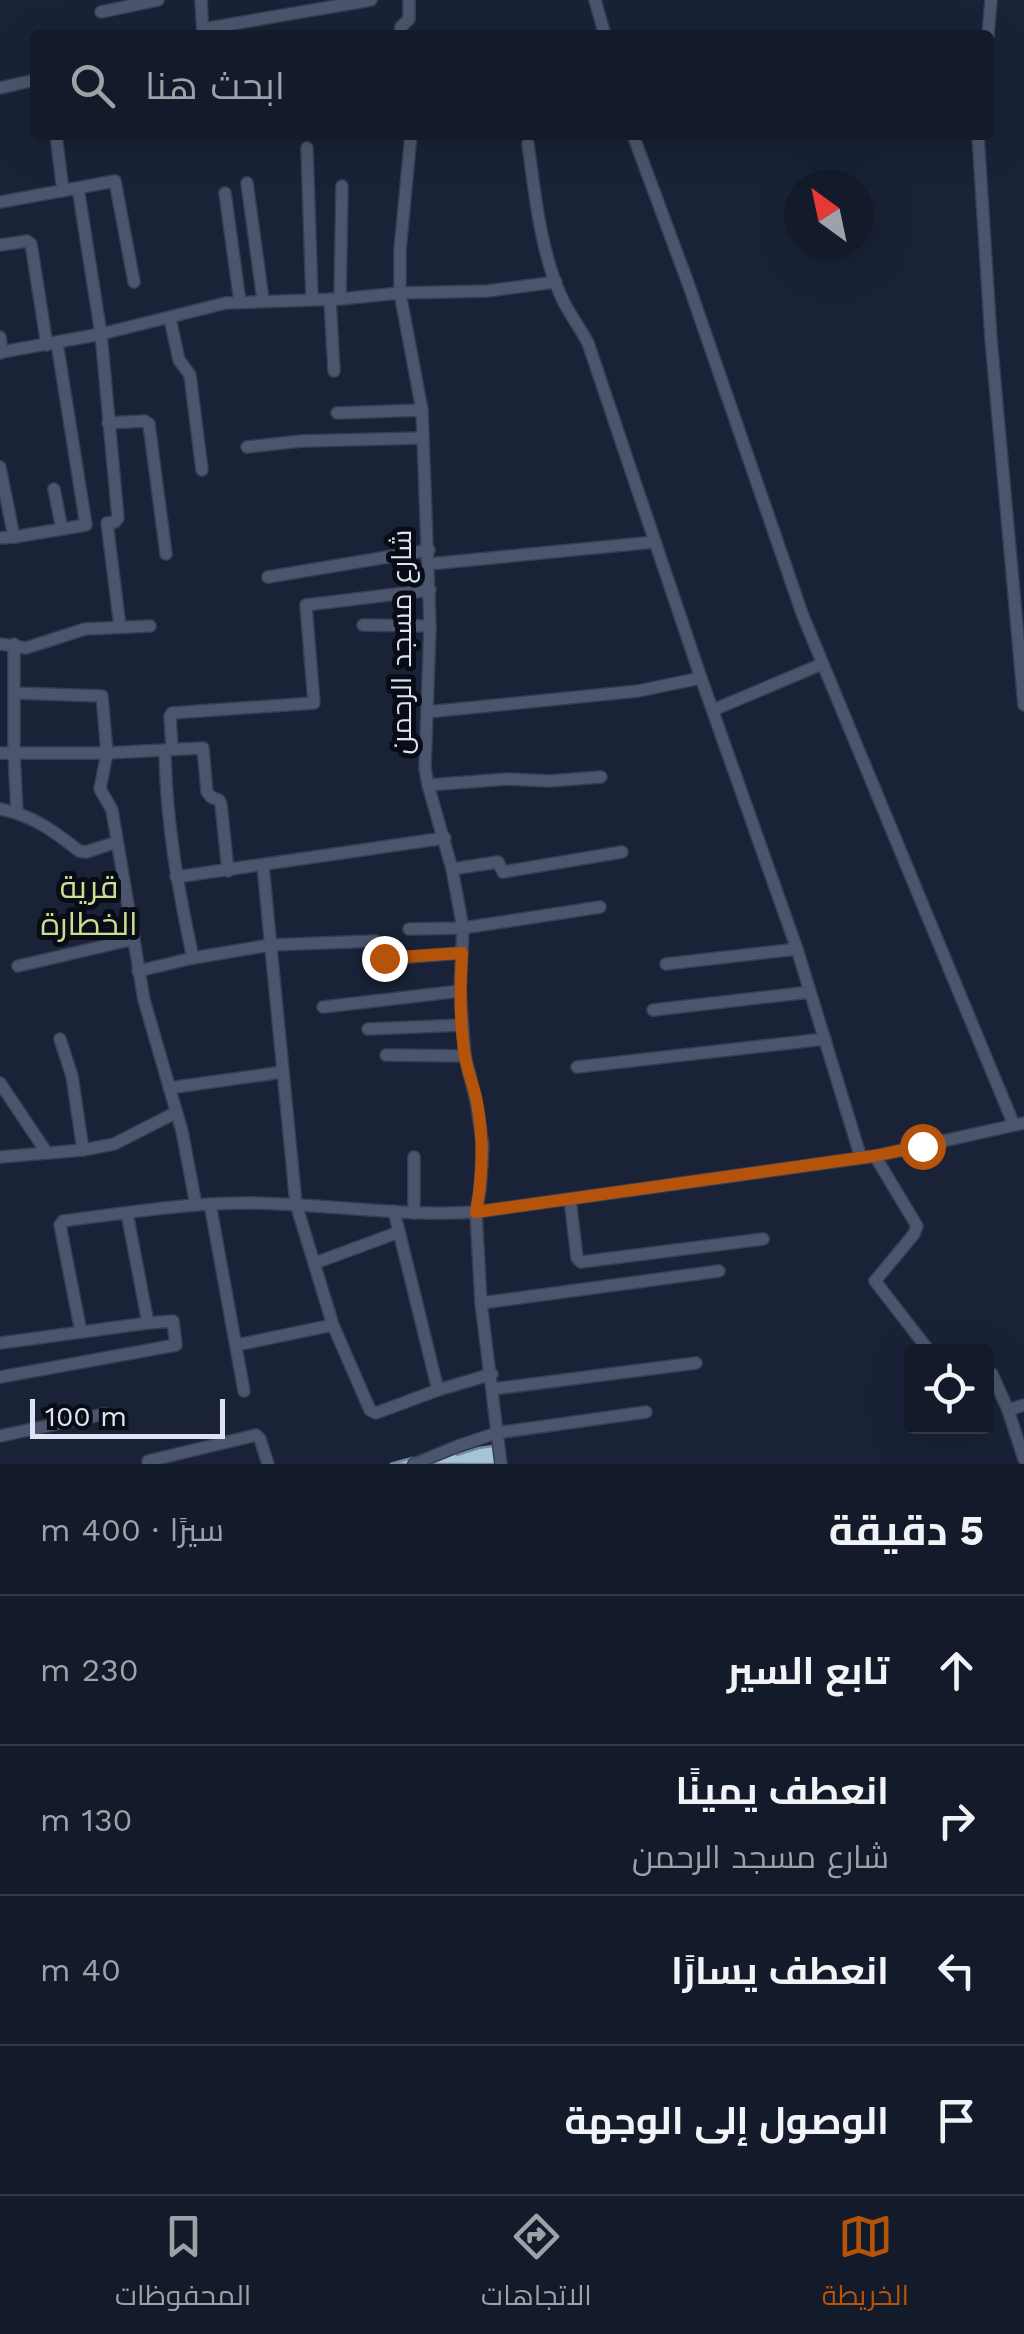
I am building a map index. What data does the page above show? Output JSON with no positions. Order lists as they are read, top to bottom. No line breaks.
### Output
{"streets":{"street":["شارع مسجد الرحمن"]},"districts":["قرية الخطارة"],"scale_bar":"100 m","north":"top left","page":{"search":"ابحث هنا","scale":"100 m","heading":["5 دقيقة","سيرًا · 400 m"],"list":[["تابع السير","230 m"],["انعطف يمينًا","شارع مسجد الرحمن","130 m"],["انعطف يسارًا","40 m"],"الوصول إلى الوجهة"],"nav":["الخريطة","الاتجاهات","المحفوظات"]}}
